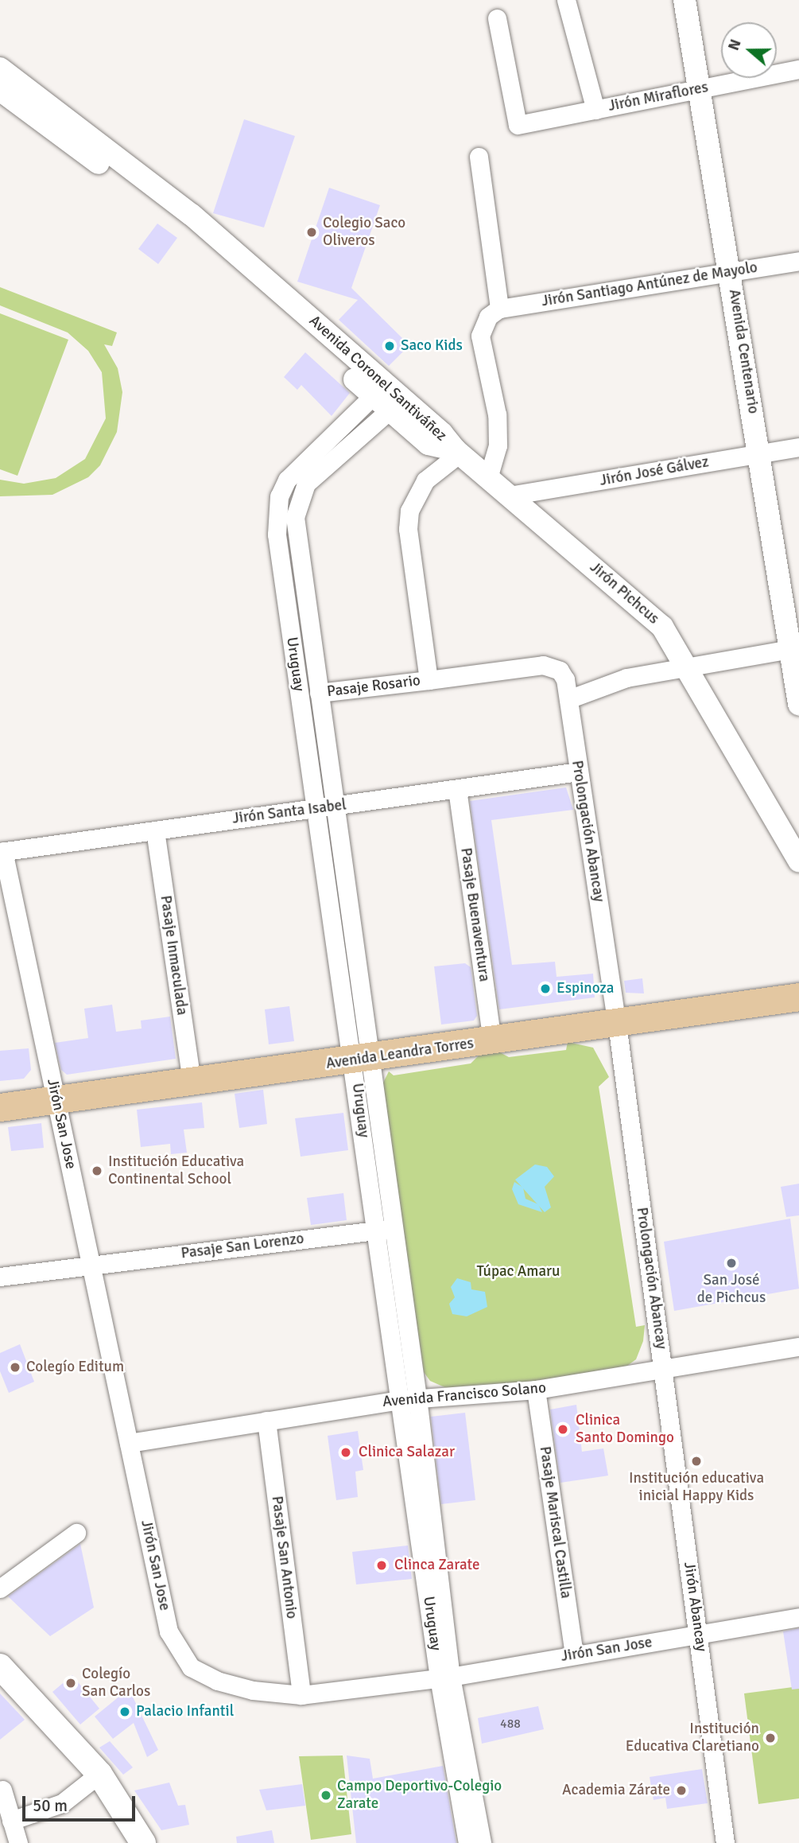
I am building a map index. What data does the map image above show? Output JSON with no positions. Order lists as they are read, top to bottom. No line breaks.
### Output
{"streets":{"main road":["Avenida Leandra Torres"],"street":["Jirón Miraflores","Jirón Santiago Antúnez de Mayolo","Avenida Centenario","Avenida Coronel Santiváñez","Jirón José Gálvez","Jirón Pichcus","Uruguay","Pasaje Rosario","Jirón Santa Isabel","Prolongación Abancay","Pasaje Buenaventura","Pasaje Inmaculada","Jirón San Jose","Pasaje San Lorenzo","Avenida Francisco Solano","Pasaje Mariscal Castilla","Pasaje San Antonio","Jirón Abancay"]},"crossings":[["Jirón Miraflores","Avenida Centenario"],["Jirón Santiago Antúnez de Mayolo","Avenida Centenario"],["Avenida Centenario","Jirón José Gálvez"],["Avenida Coronel Santiváñez","Jirón Pichcus"],["Avenida Coronel Santiváñez","Uruguay"],["Jirón José Gálvez","Jirón Pichcus"],["Uruguay","Pasaje Rosario"],["Uruguay","Jirón Santa Isabel"],["Uruguay","Avenida Leandra Torres"],["Uruguay","Jirón San Jose"],["Uruguay","Pasaje San Lorenzo"],["Uruguay","Avenida Francisco Solano"],["Pasaje Rosario","Prolongación Abancay"],["Jirón Santa Isabel","Prolongación Abancay"],["Jirón Santa Isabel","Pasaje Buenaventura"],["Jirón Santa Isabel","Pasaje Inmaculada"],["Jirón Santa Isabel","Jirón San Jose"],["Prolongación Abancay","Avenida Leandra Torres"],["Prolongación Abancay","Avenida Francisco Solano"],["Prolongación Abancay","Jirón Abancay"],["Pasaje Buenaventura","Avenida Leandra Torres"],["Pasaje Inmaculada","Avenida Leandra Torres"],["Avenida Leandra Torres","Jirón San Jose"],["Jirón San Jose","Pasaje San Lorenzo"],["Jirón San Jose","Avenida Francisco Solano"],["Jirón San Jose","Pasaje Mariscal Castilla"],["Jirón San Jose","Pasaje San Antonio"],["Jirón San Jose","Jirón Abancay"],["Avenida Francisco Solano","Pasaje Mariscal Castilla"],["Avenida Francisco Solano","Pasaje San Antonio"],["Avenida Francisco Solano","Jirón Abancay"]],"parks":["Túpac Amaru"],"places":["Colegio Saco Oliveros","Saco Kids","Espinoza","Institución Educativa Continental School","San José de Pichcus","Colegío Editum","Clinica Santo Domingo","Clinica Salazar","Institución educativa inicial Happy Kids","Clinca Zarate","Colegío San Carlos","Palacio Infantil","Institución Educativa Claretiano","Academia Zárate","Campo Deportivo-Colegio Zarate"],"house_numbers":["488"],"scale_bar":"50 m","north":"left"}
